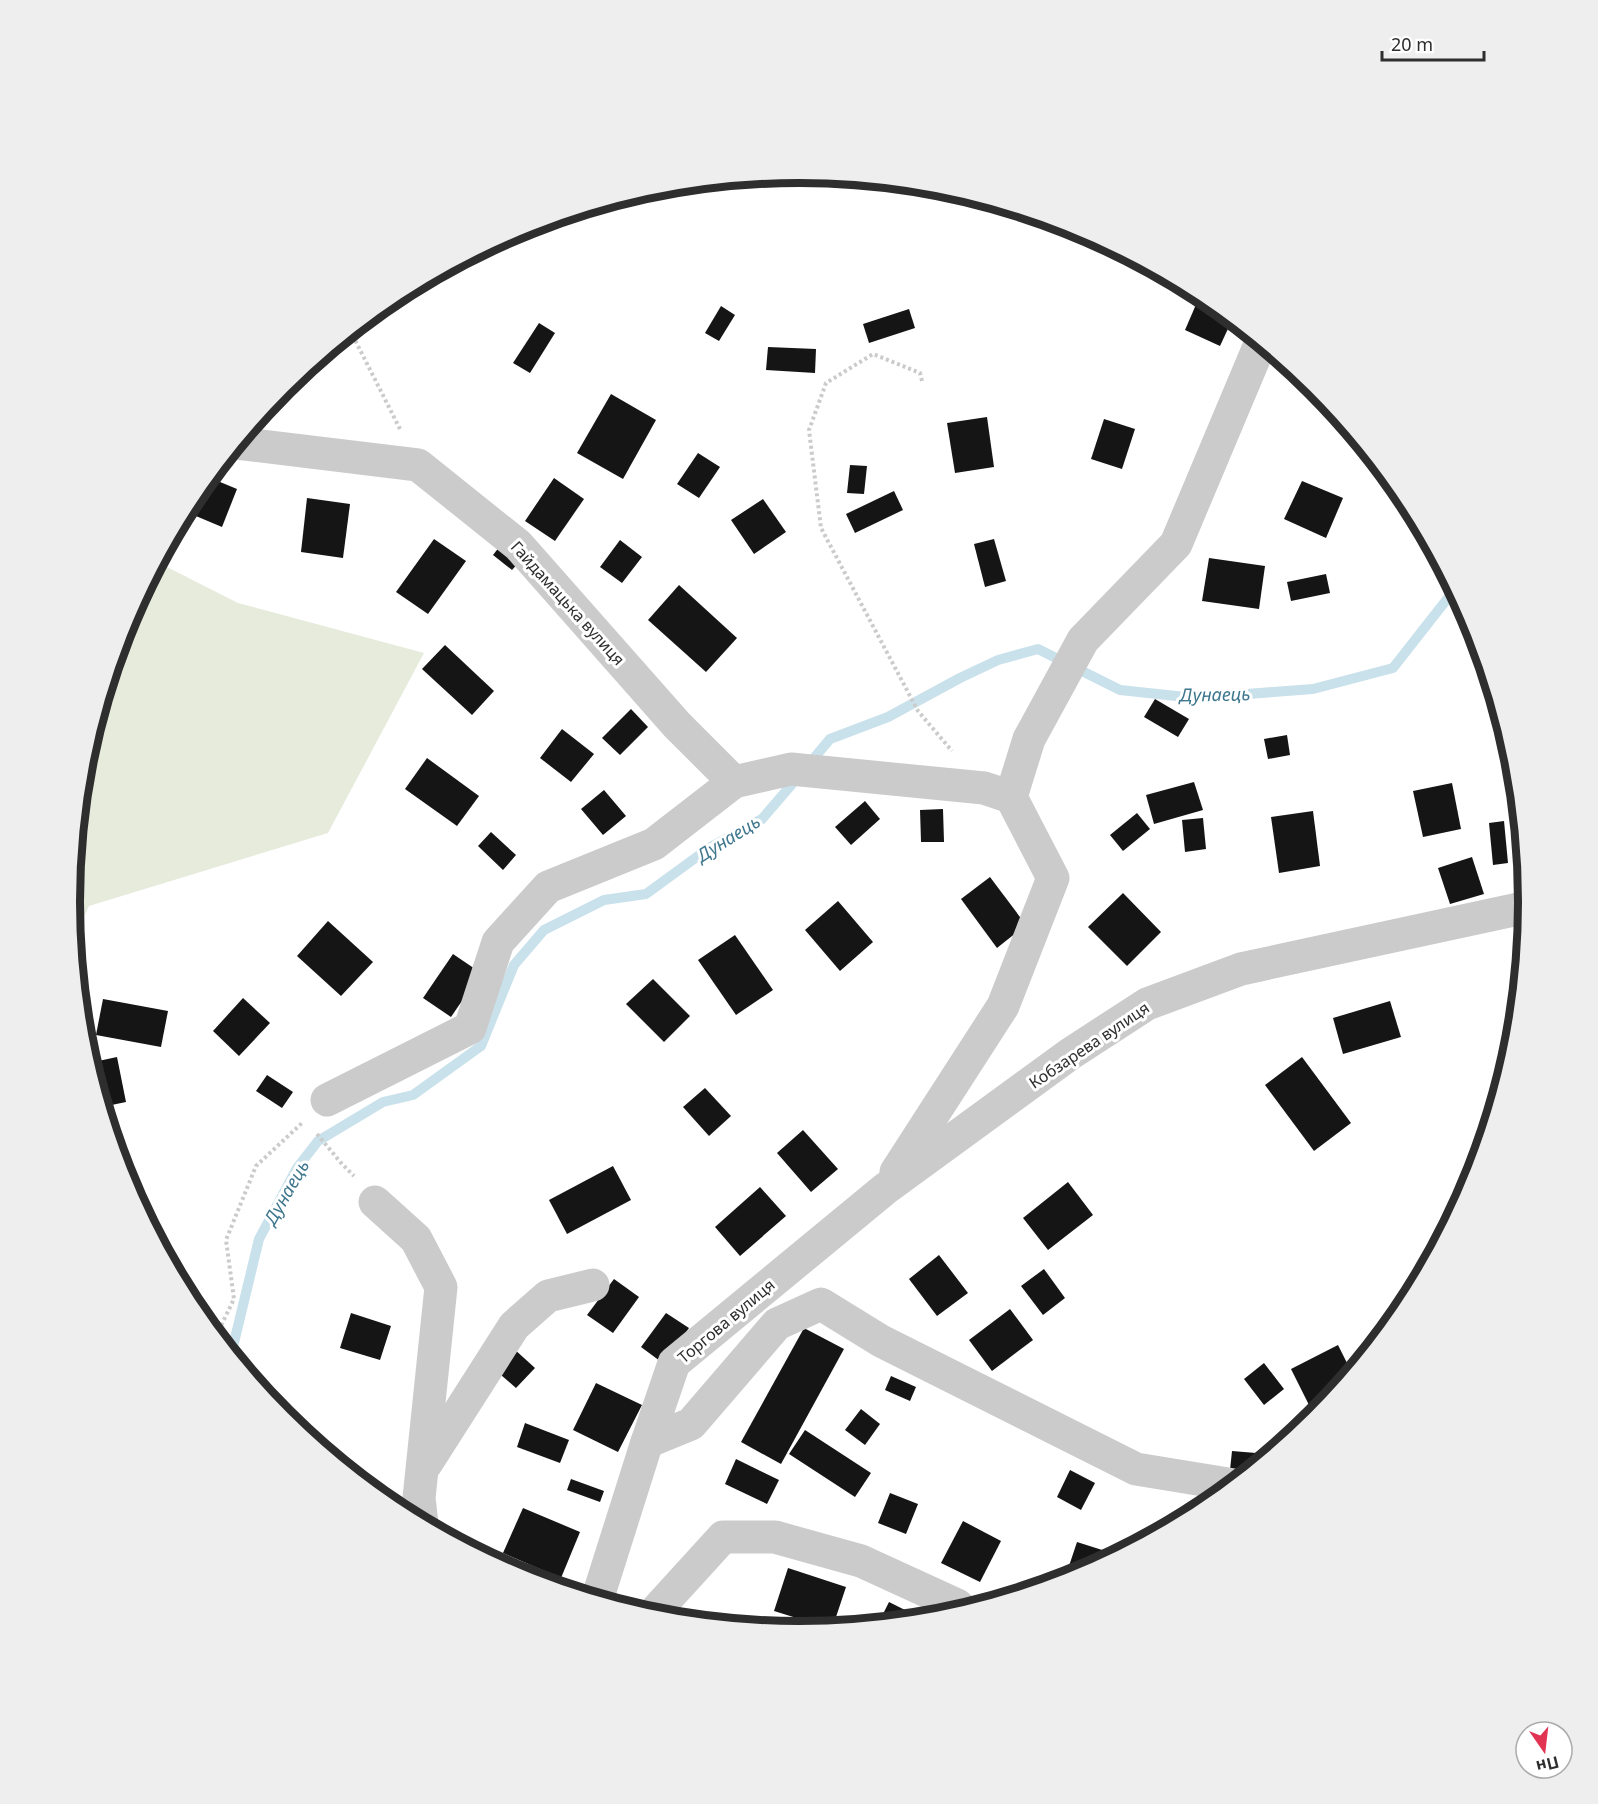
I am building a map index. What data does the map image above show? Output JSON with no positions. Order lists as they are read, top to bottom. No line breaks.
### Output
{"streets":{"street":["Гайдамацька вулиця","Кобзарева вулиця","Торгова вулиця"]},"crossings":[["Кобзарева вулиця","Торгова вулиця"]],"water":["Дунаець"],"scale_bar":"20 m","north":"bottom"}
